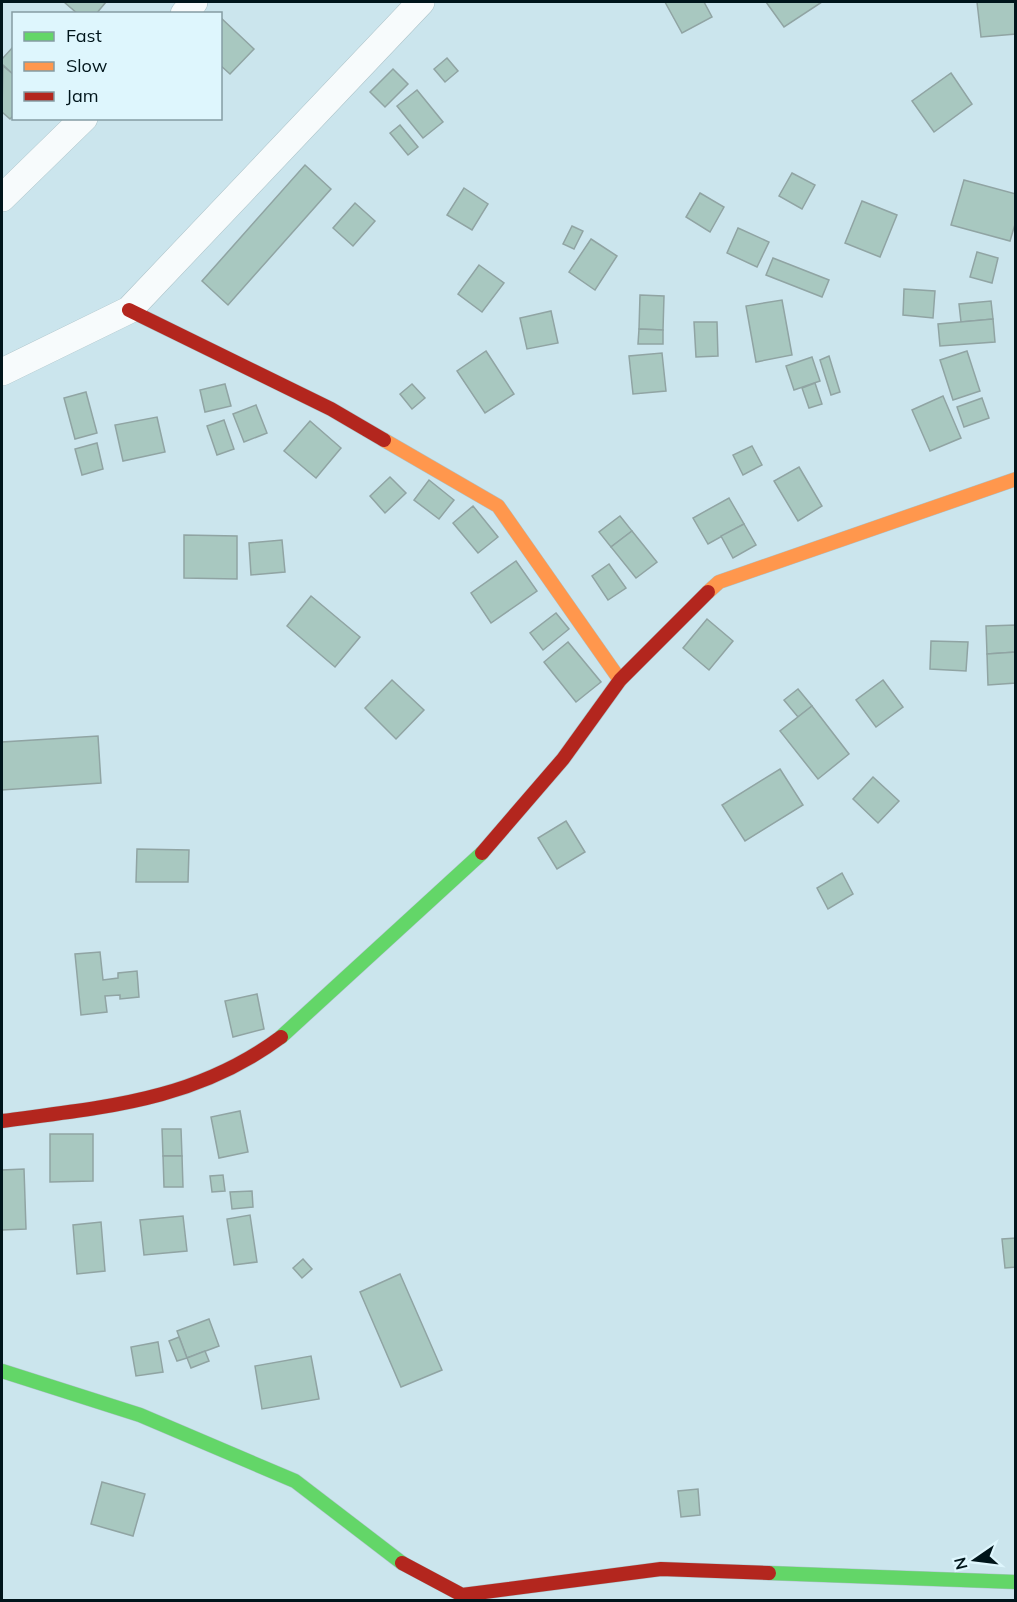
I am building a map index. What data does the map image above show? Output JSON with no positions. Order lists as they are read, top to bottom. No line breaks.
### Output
{"legend":["Fast","Slow","Jam"],"north":"left"}
